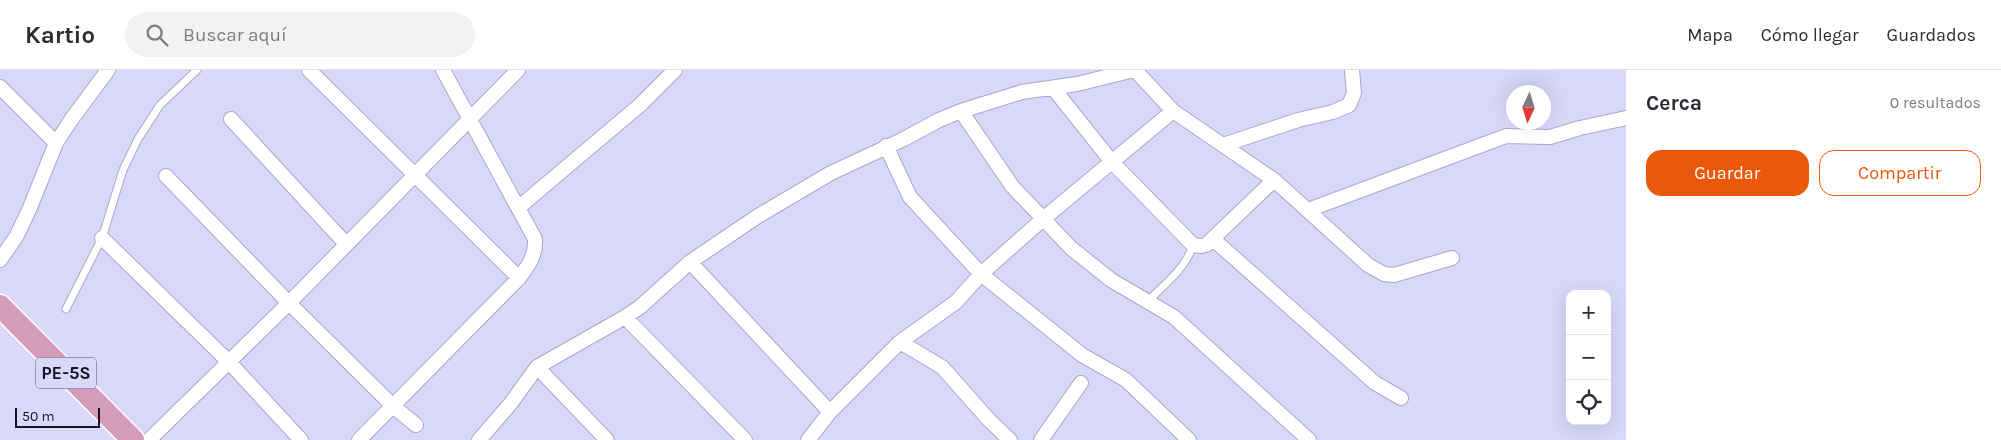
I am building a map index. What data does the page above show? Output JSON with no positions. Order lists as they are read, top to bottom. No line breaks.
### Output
{"streets":{"highway":["PE-5S"]},"scale_bar":"50 m","north":"bottom","page":{"header":"Kartio","search":"Buscar aquí","nav":["Mapa","Cómo llegar","Guardados"],"heading":["Cerca","0 resultados"],"buttons":["Guardar","Compartir"],"map_buttons":["+","−"],"scale":"50 m"}}
